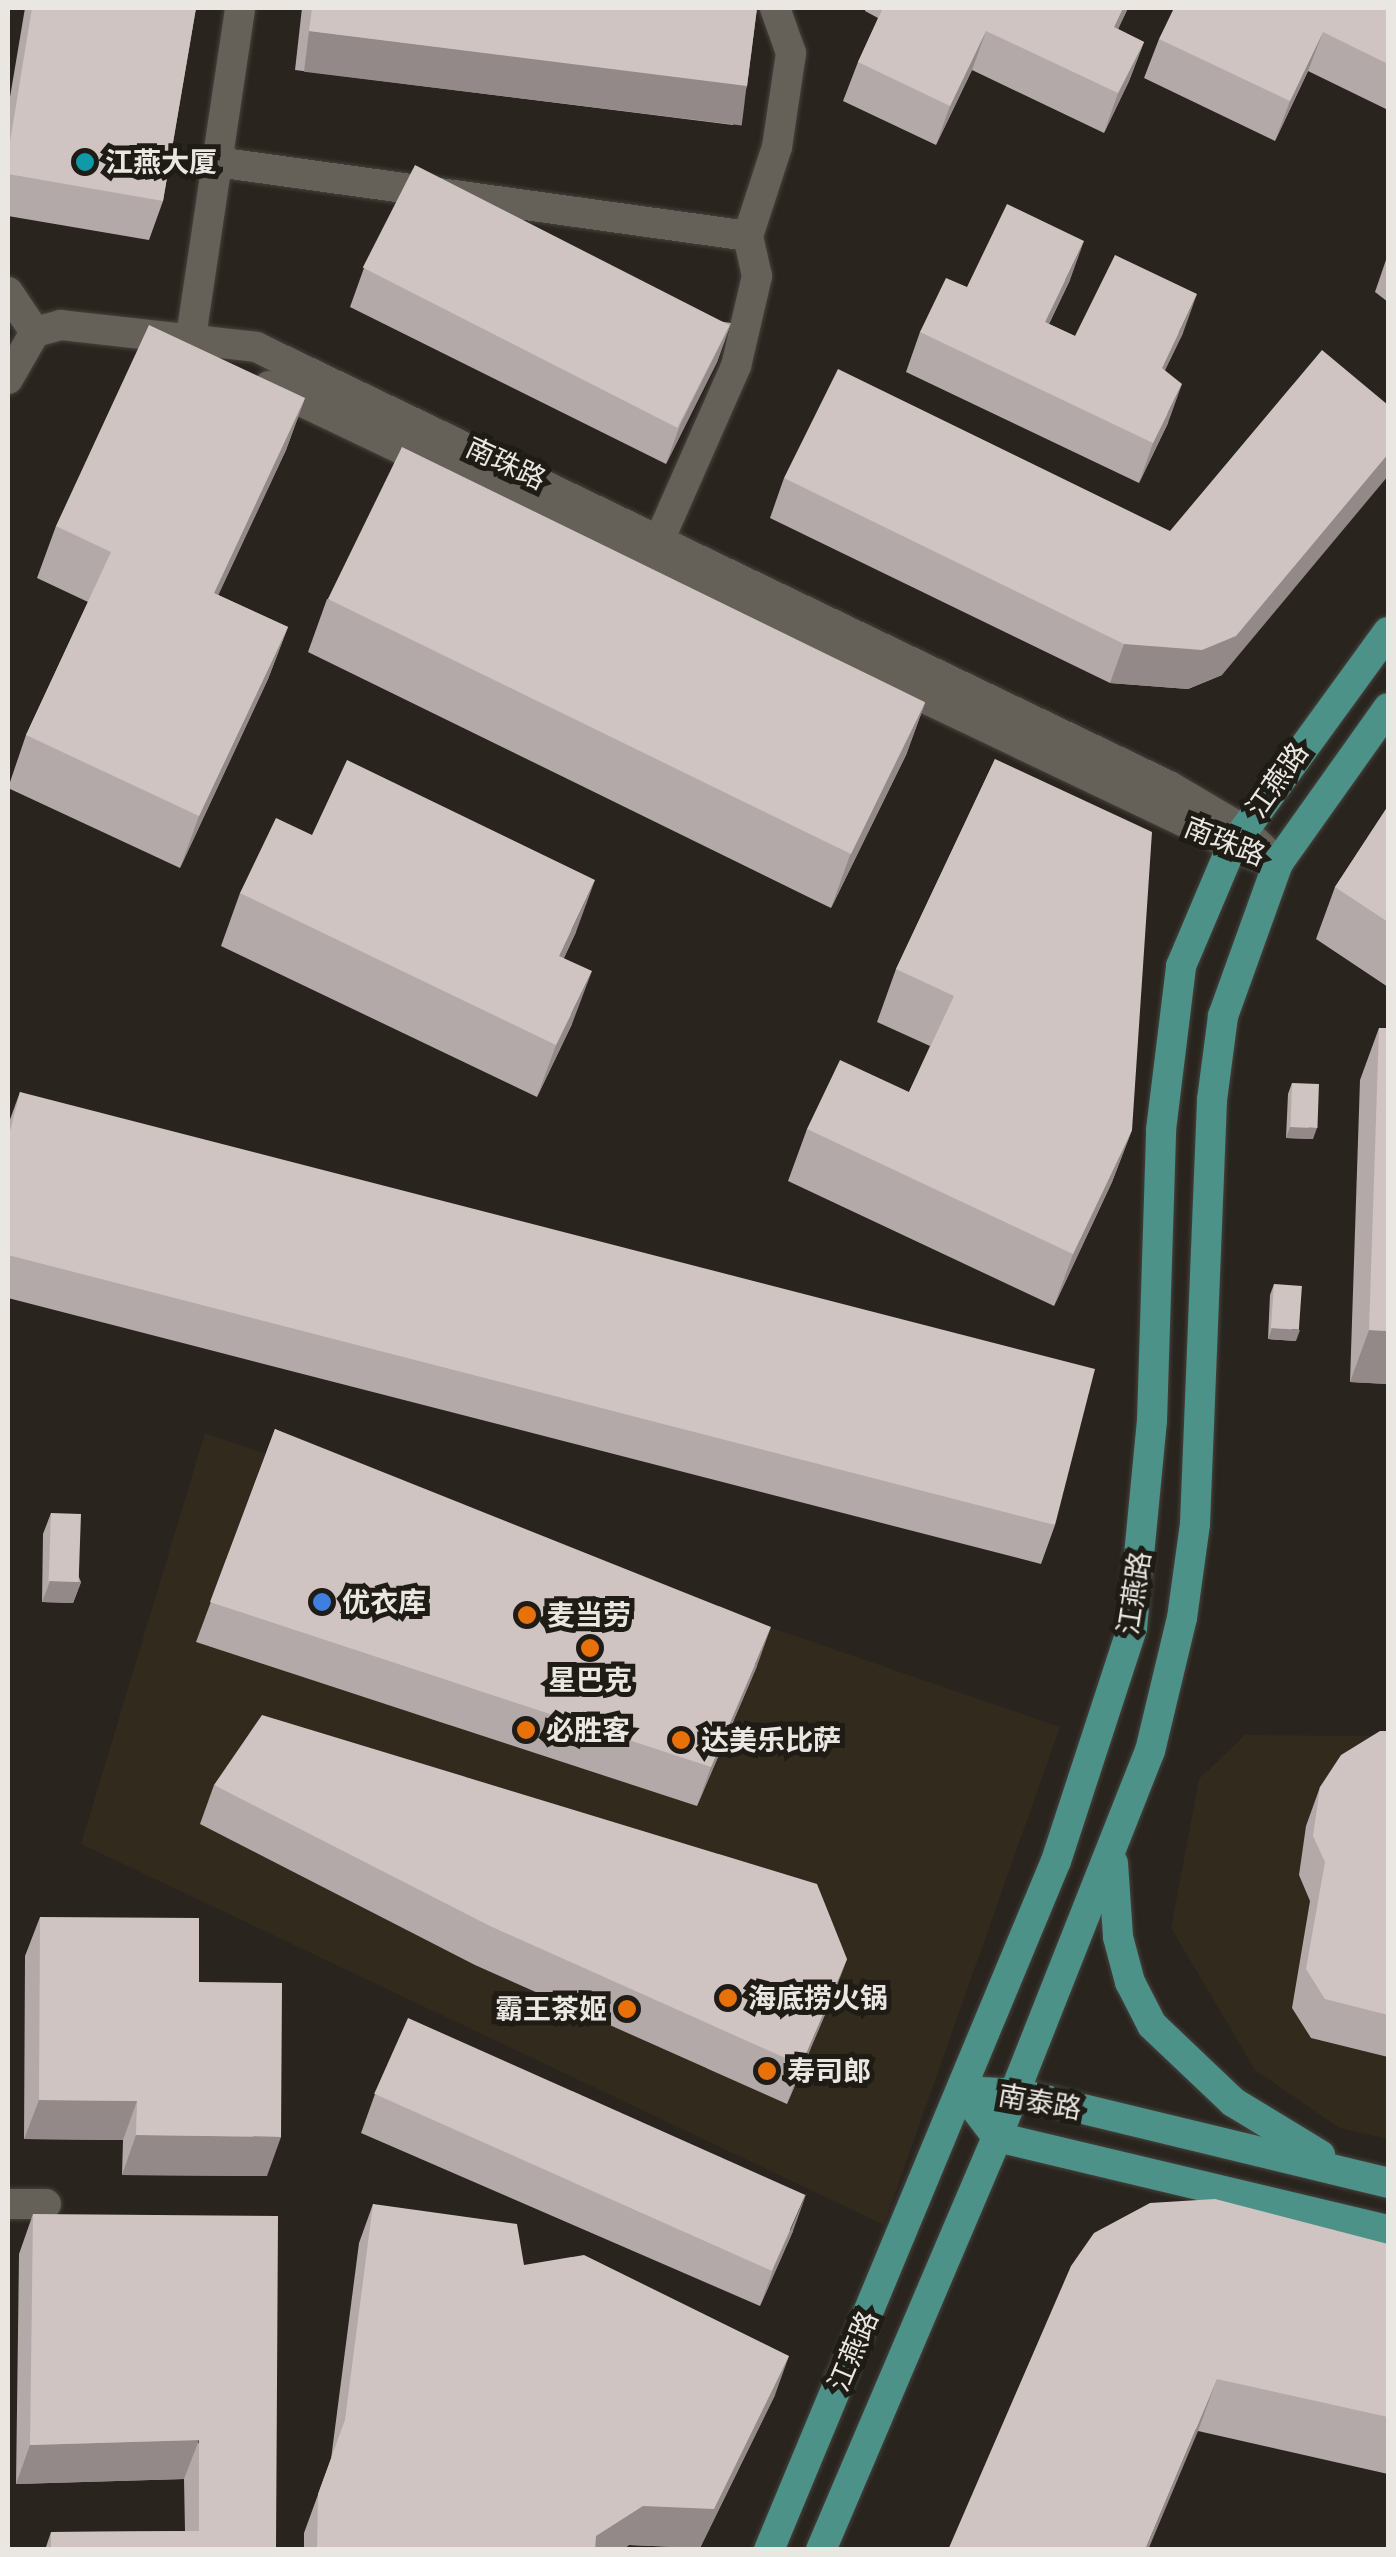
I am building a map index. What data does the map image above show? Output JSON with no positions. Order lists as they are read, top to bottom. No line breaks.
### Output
{"streets":{"main road":["江燕路","南泰路"],"street":["南珠路"]},"crossings":[["南珠路","江燕路"],["江燕路","南泰路"]],"places":["江燕大厦","优衣库","麦当劳","星巴克","必胜客","达美乐比萨","海底捞火锅","霸王茶姬","寿司郎"]}
